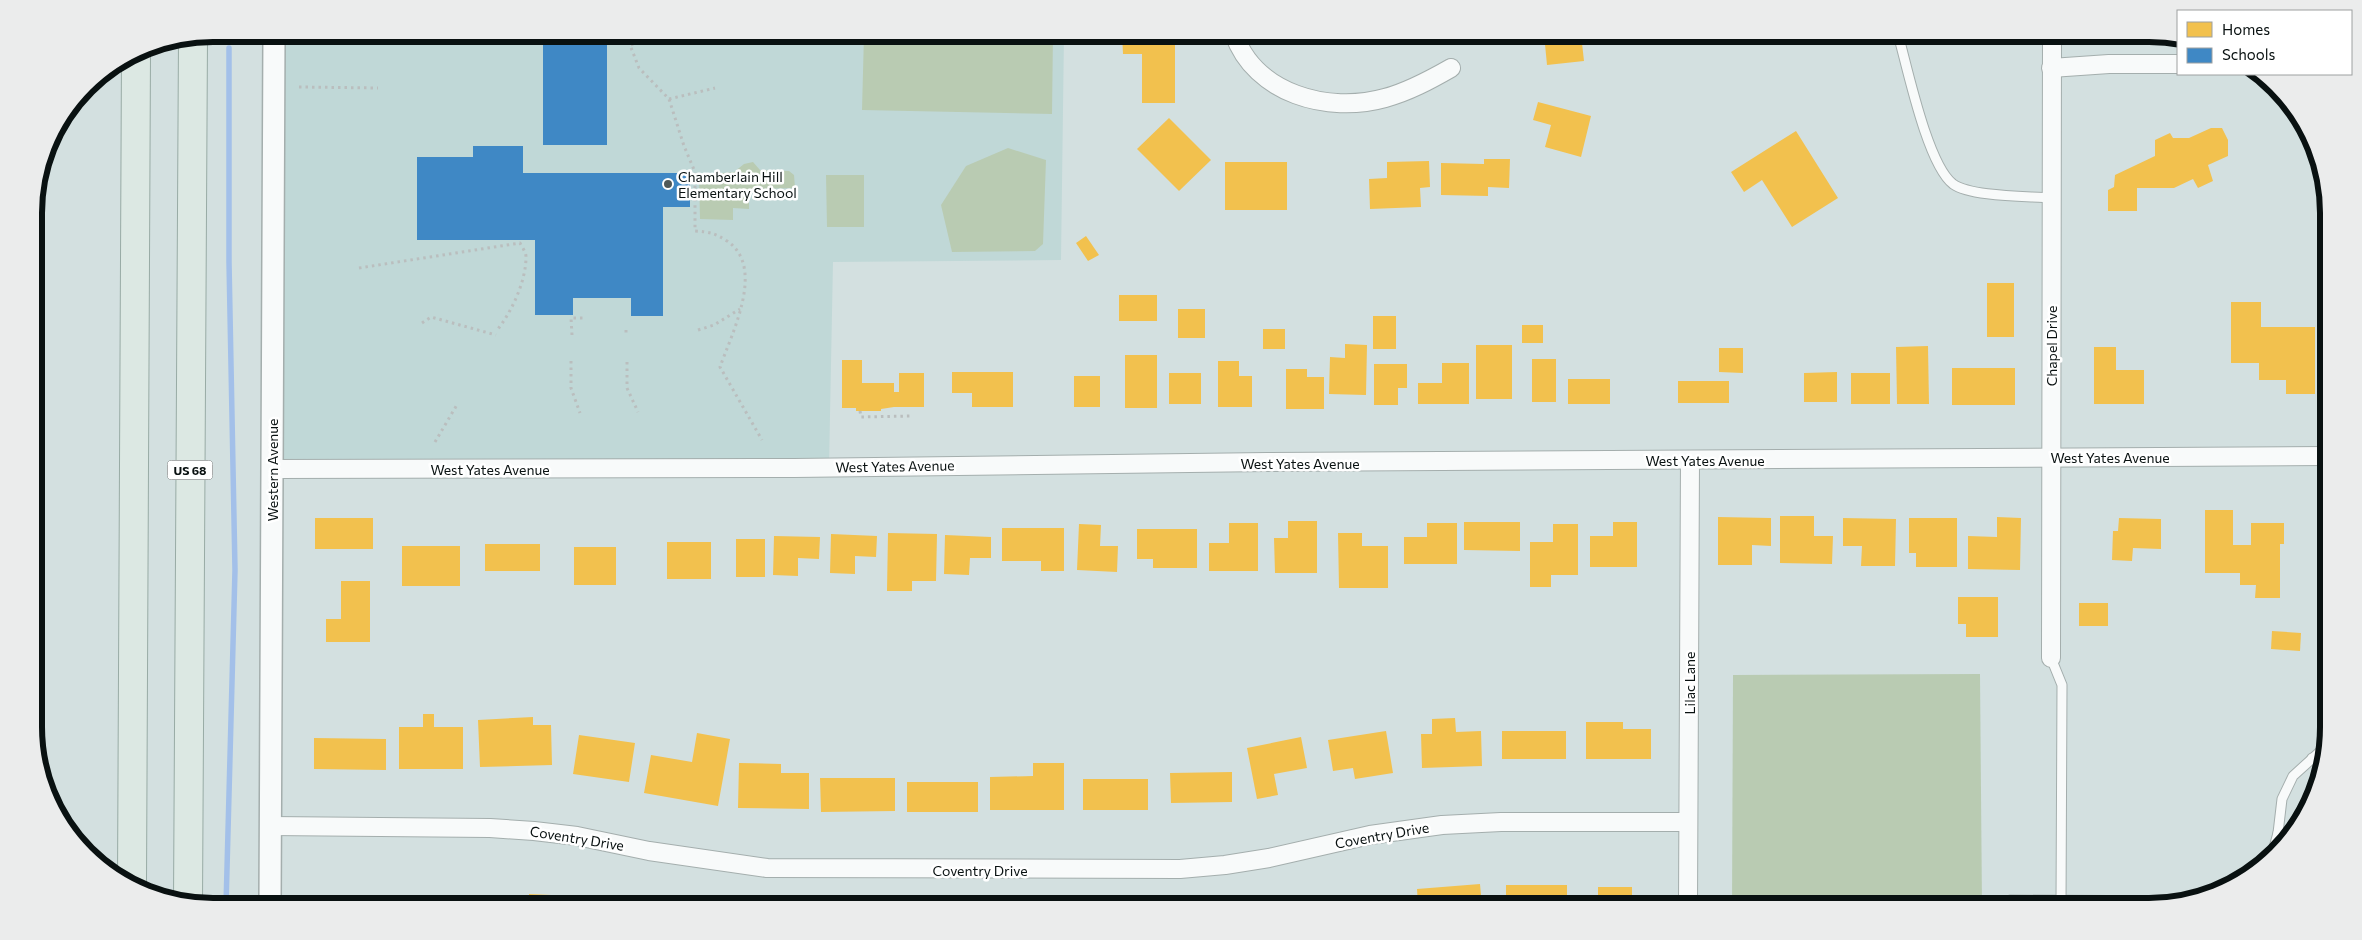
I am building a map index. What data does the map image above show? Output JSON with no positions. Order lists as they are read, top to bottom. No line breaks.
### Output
{"streets":{"highway":["US 68"],"street":["Chapel Drive","West Yates Avenue","Western Avenue","Lilac Lane","Coventry Drive"]},"crossings":[["Chapel Drive","West Yates Avenue"],["West Yates Avenue","Western Avenue"],["West Yates Avenue","Lilac Lane"],["Western Avenue","Coventry Drive"],["Lilac Lane","Coventry Drive"]],"places":["Chamberlain Hill Elementary School"],"legend":["Homes","Schools"]}
